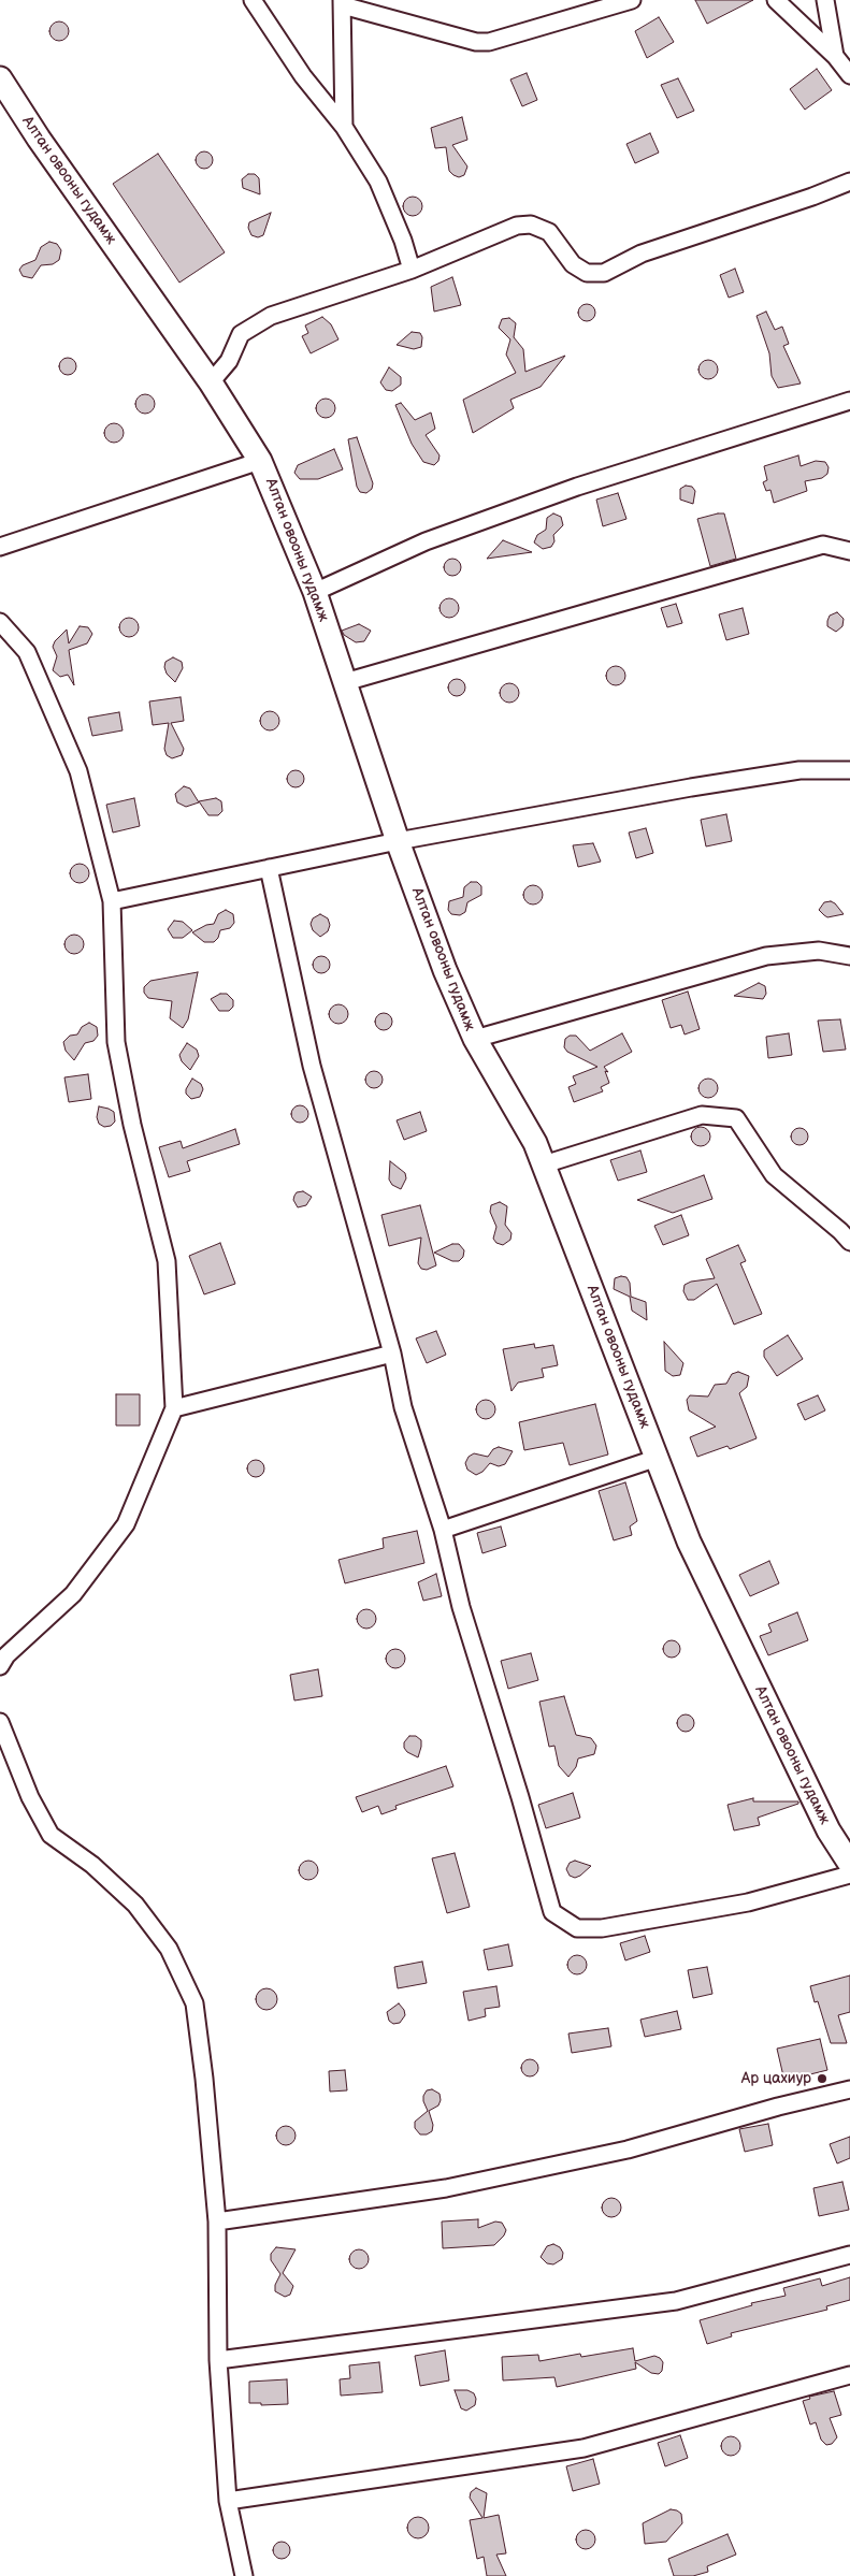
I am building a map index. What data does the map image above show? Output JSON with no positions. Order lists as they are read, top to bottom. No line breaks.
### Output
{"streets":{"main road":["Алтан овооны гудамж"]},"places":["Ар цахиур"]}
